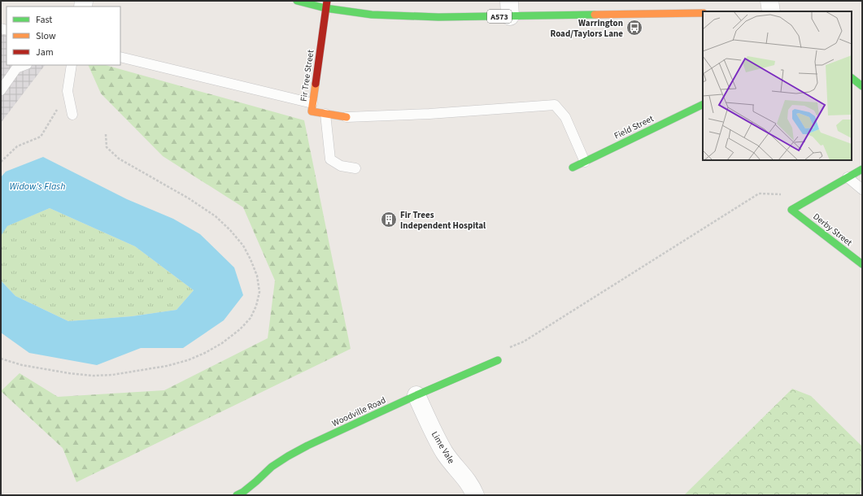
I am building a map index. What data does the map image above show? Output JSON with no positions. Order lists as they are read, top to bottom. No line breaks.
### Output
{"streets":{"street":["A573","Fir Tree Street","Field Street","Derby Street","Woodville Road","Lime Vale"]},"crossings":[["A573","Fir Tree Street"],["Woodville Road","Lime Vale"]],"water":["Widow's Flash"],"places":{"bus stop":["Warrington Road/Taylors Lane"],"building":["Fir Trees Independent Hospital"]},"legend":["Fast","Slow","Jam"]}
